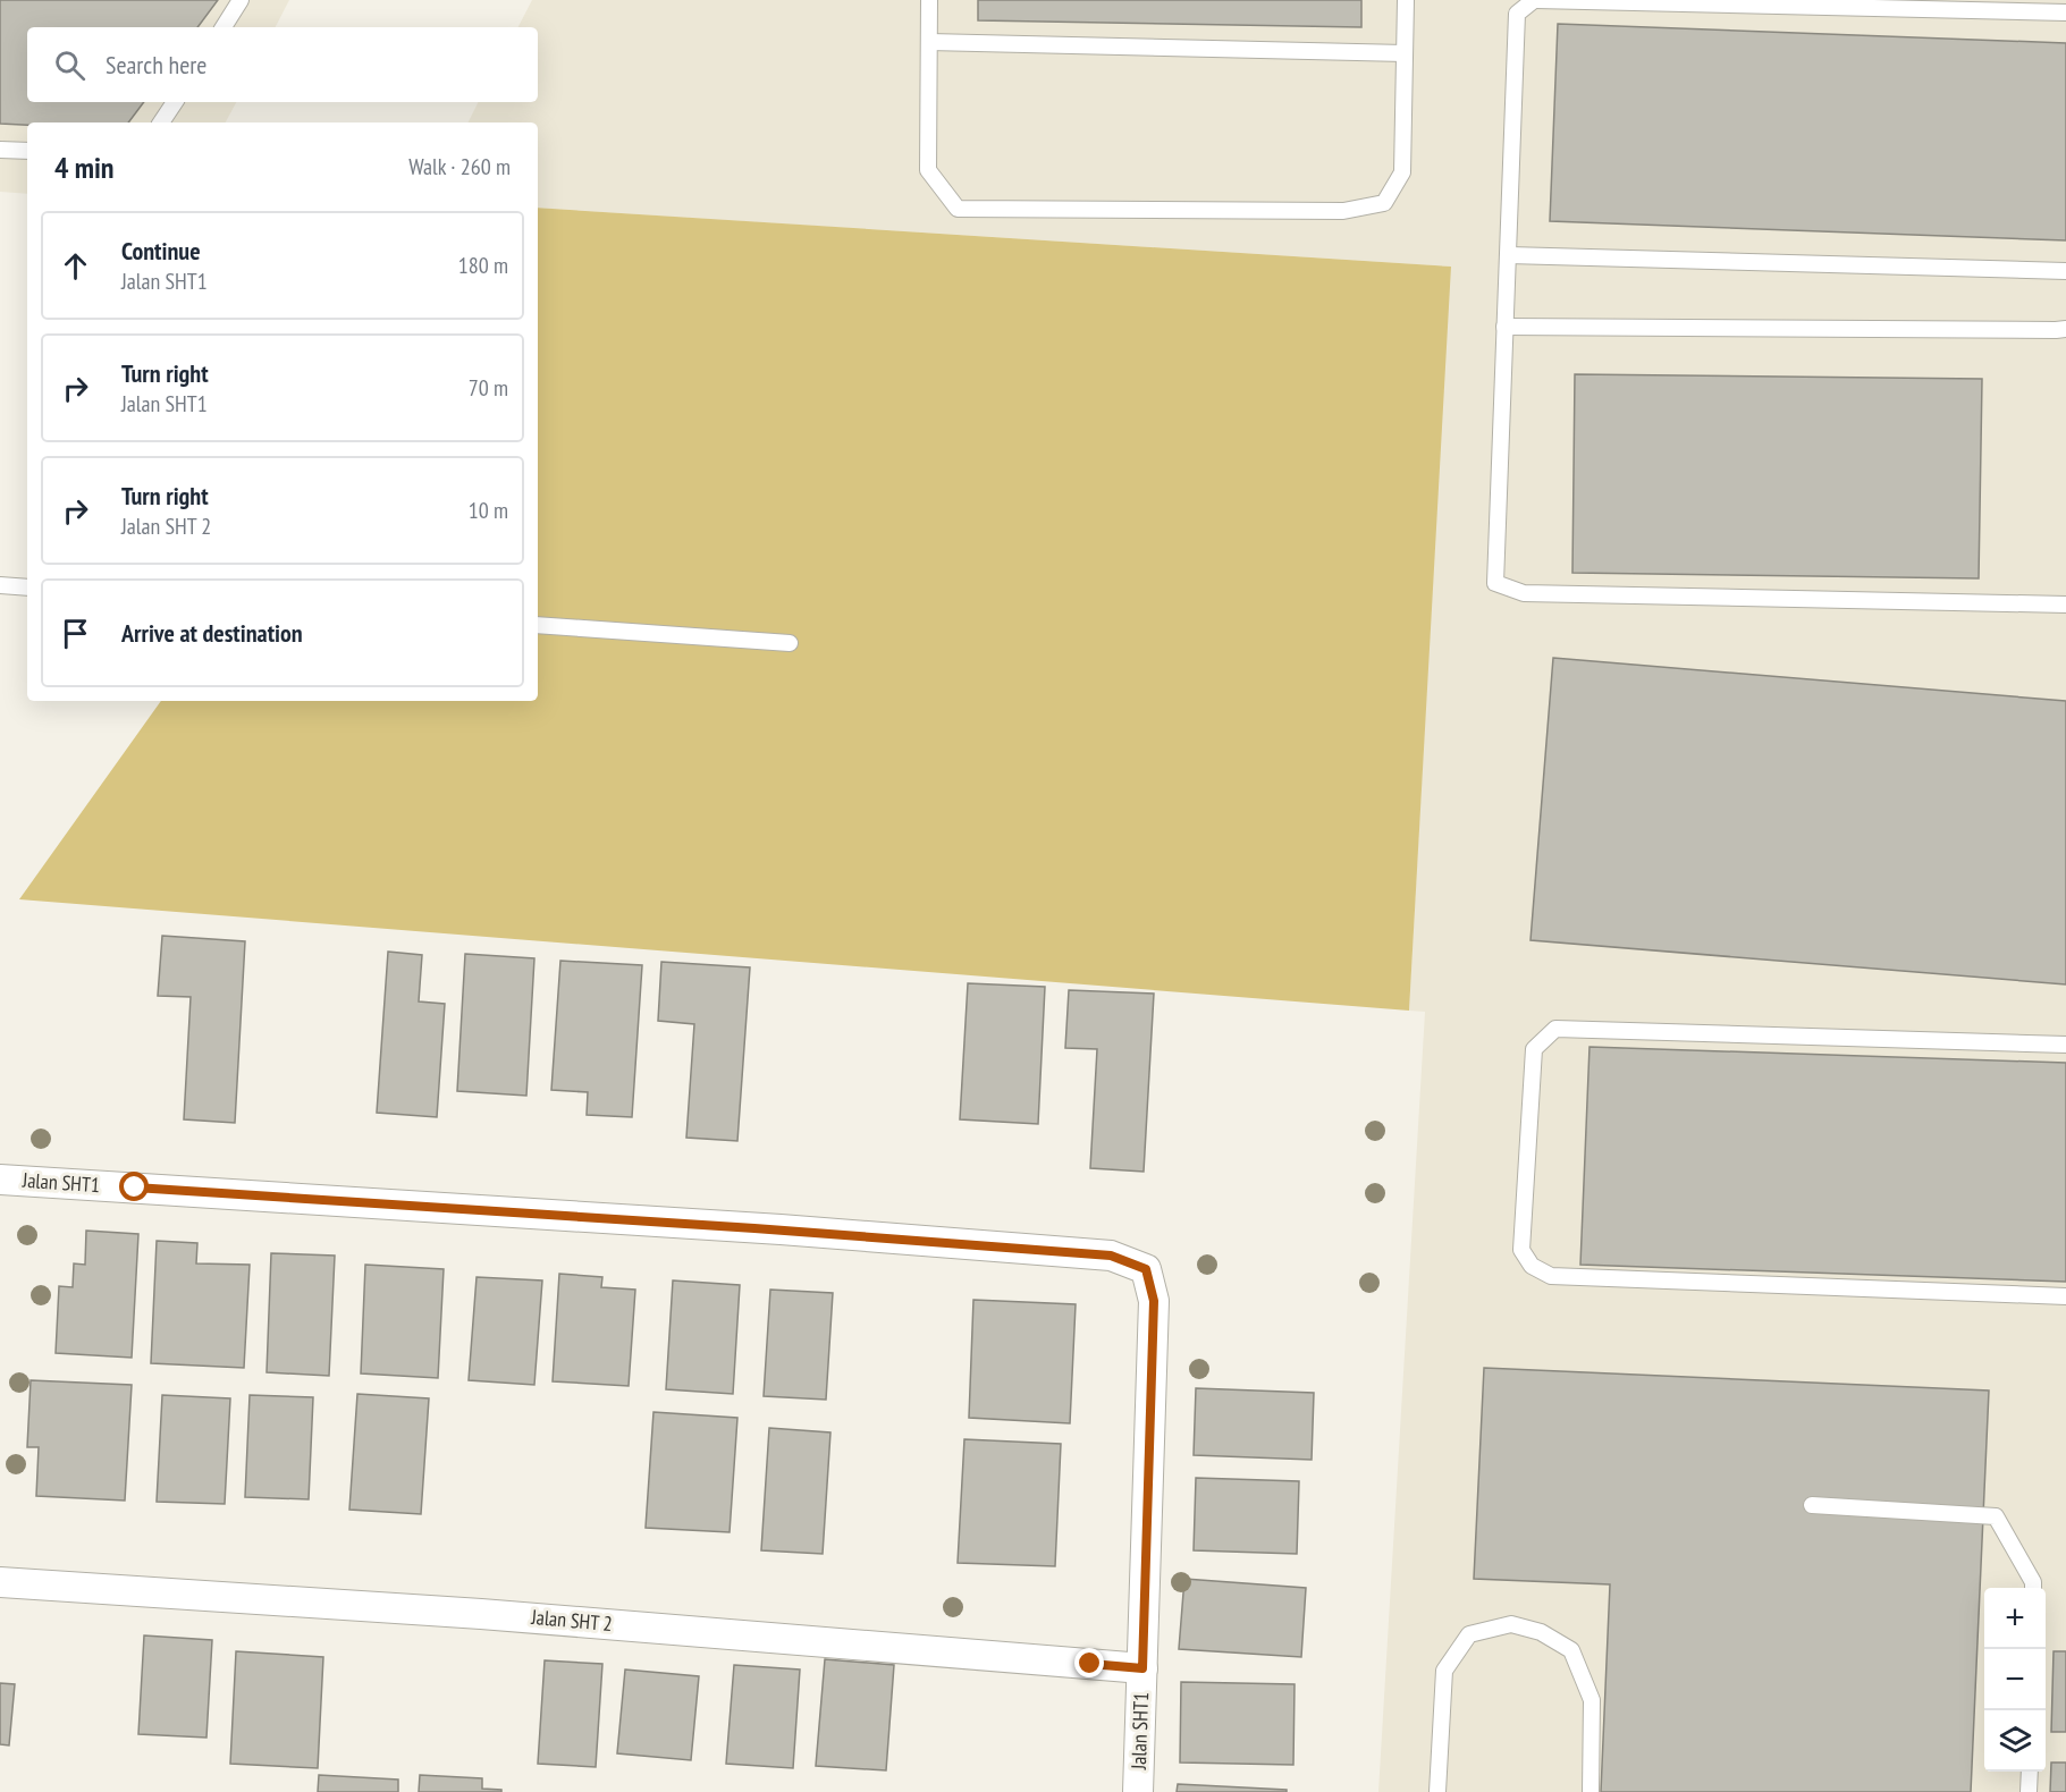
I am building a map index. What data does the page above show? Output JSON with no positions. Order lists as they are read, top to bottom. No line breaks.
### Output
{"streets":{"street":["Jalan SHT1","Jalan SHT 2"]},"crossings":[["Jalan SHT1","Jalan SHT 2"]],"page":{"search":"Search here","heading":["4 min","Walk · 260 m"],"list":[["Continue","Jalan SHT1","180 m"],["Turn right","Jalan SHT1","70 m"],["Turn right","Jalan SHT 2","10 m"],"Arrive at destination"],"map_buttons":["+","−"]}}
